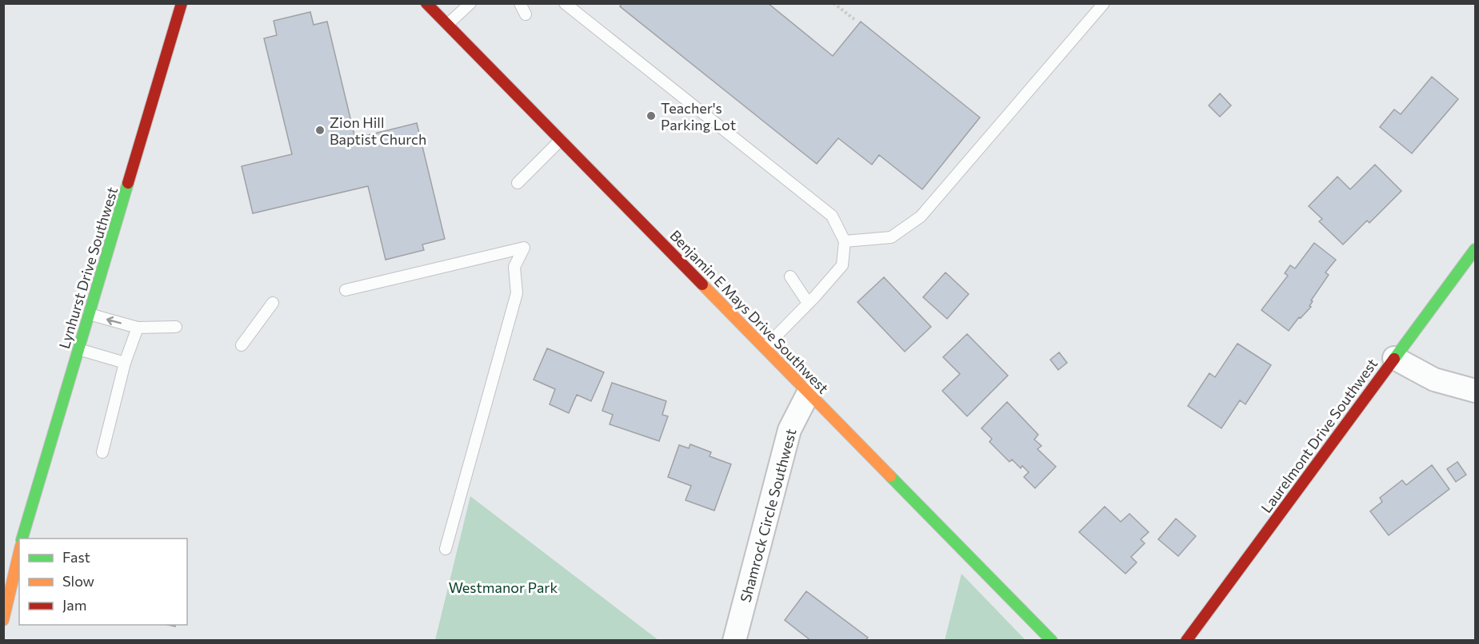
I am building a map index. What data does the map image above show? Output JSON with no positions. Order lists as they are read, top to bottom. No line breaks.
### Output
{"streets":{"street":["Lynhurst Drive Southwest","Benjamin E Mays Drive Southwest","Laurelmont Drive Southwest","Shamrock Circle Southwest"]},"crossings":[["Benjamin E Mays Drive Southwest","Shamrock Circle Southwest"]],"parks":["Westmanor Park"],"places":["Teacher's Parking Lot","Zion Hill Baptist Church"],"legend":["Fast","Slow","Jam"]}
